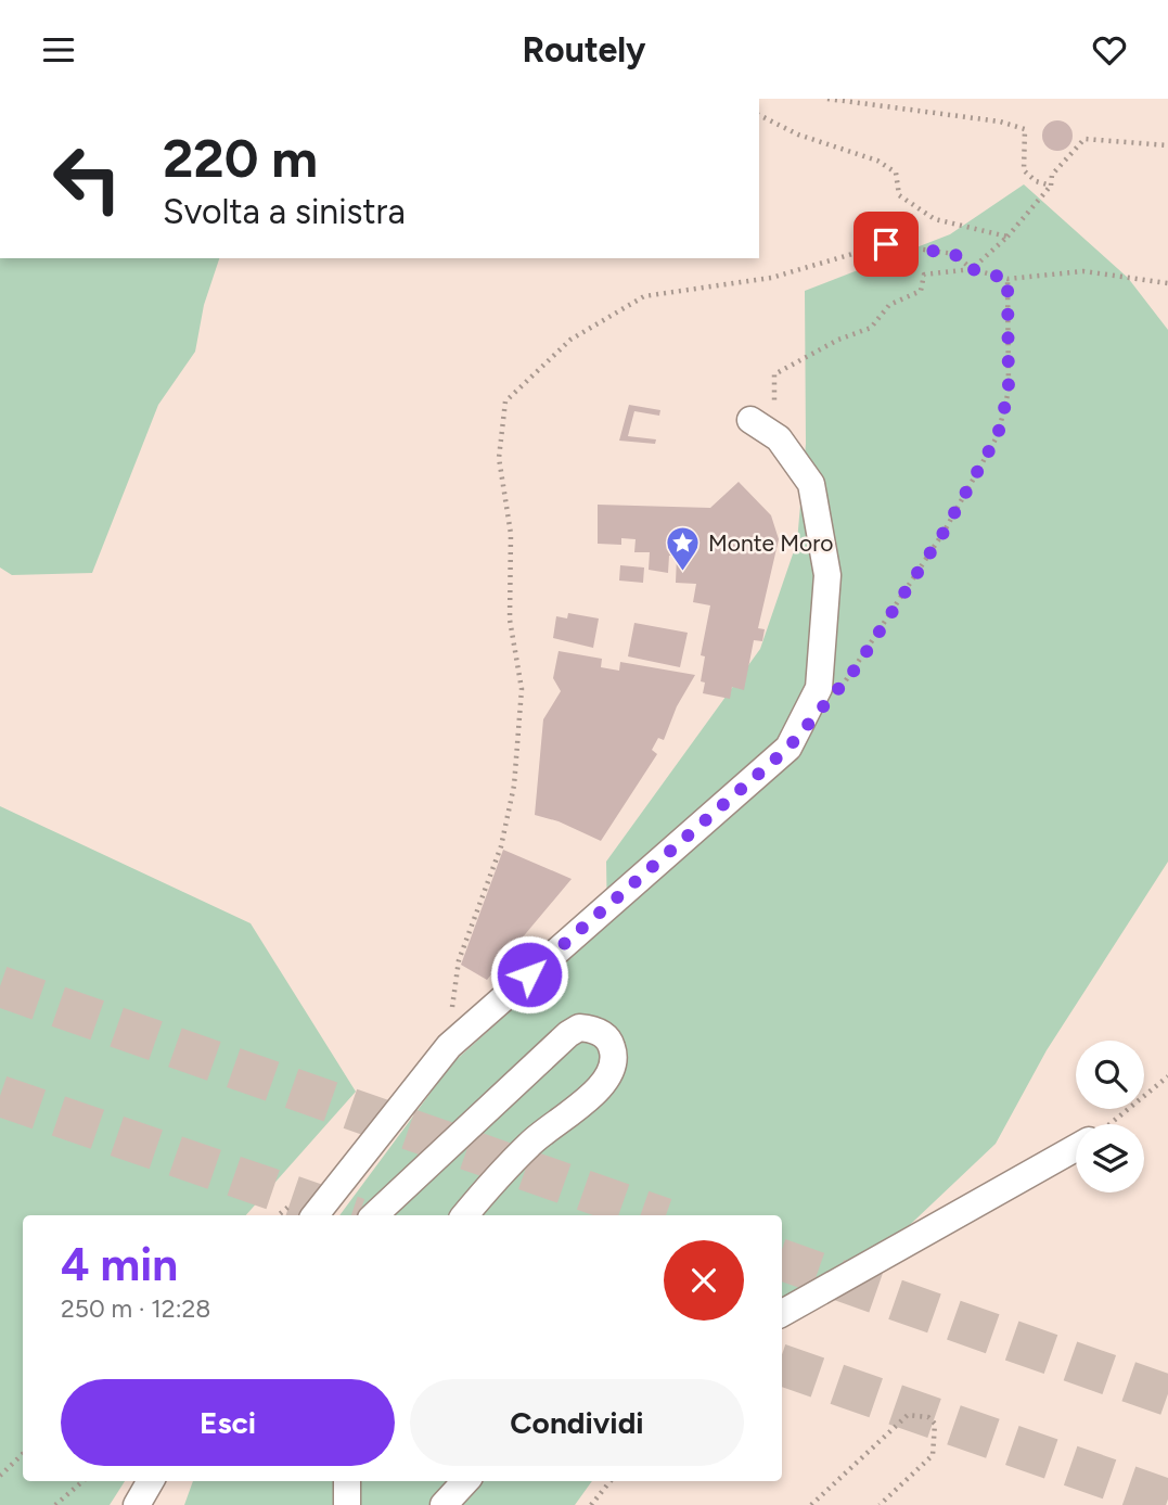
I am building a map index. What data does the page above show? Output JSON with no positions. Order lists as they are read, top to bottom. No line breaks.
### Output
{"places":{"place":["Monte Moro"]},"page":{"header":"Routely","turn":["220 m","Svolta a sinistra"],"heading":["4 min","250 m · 12:28"],"buttons":["Esci","Condividi"]}}
